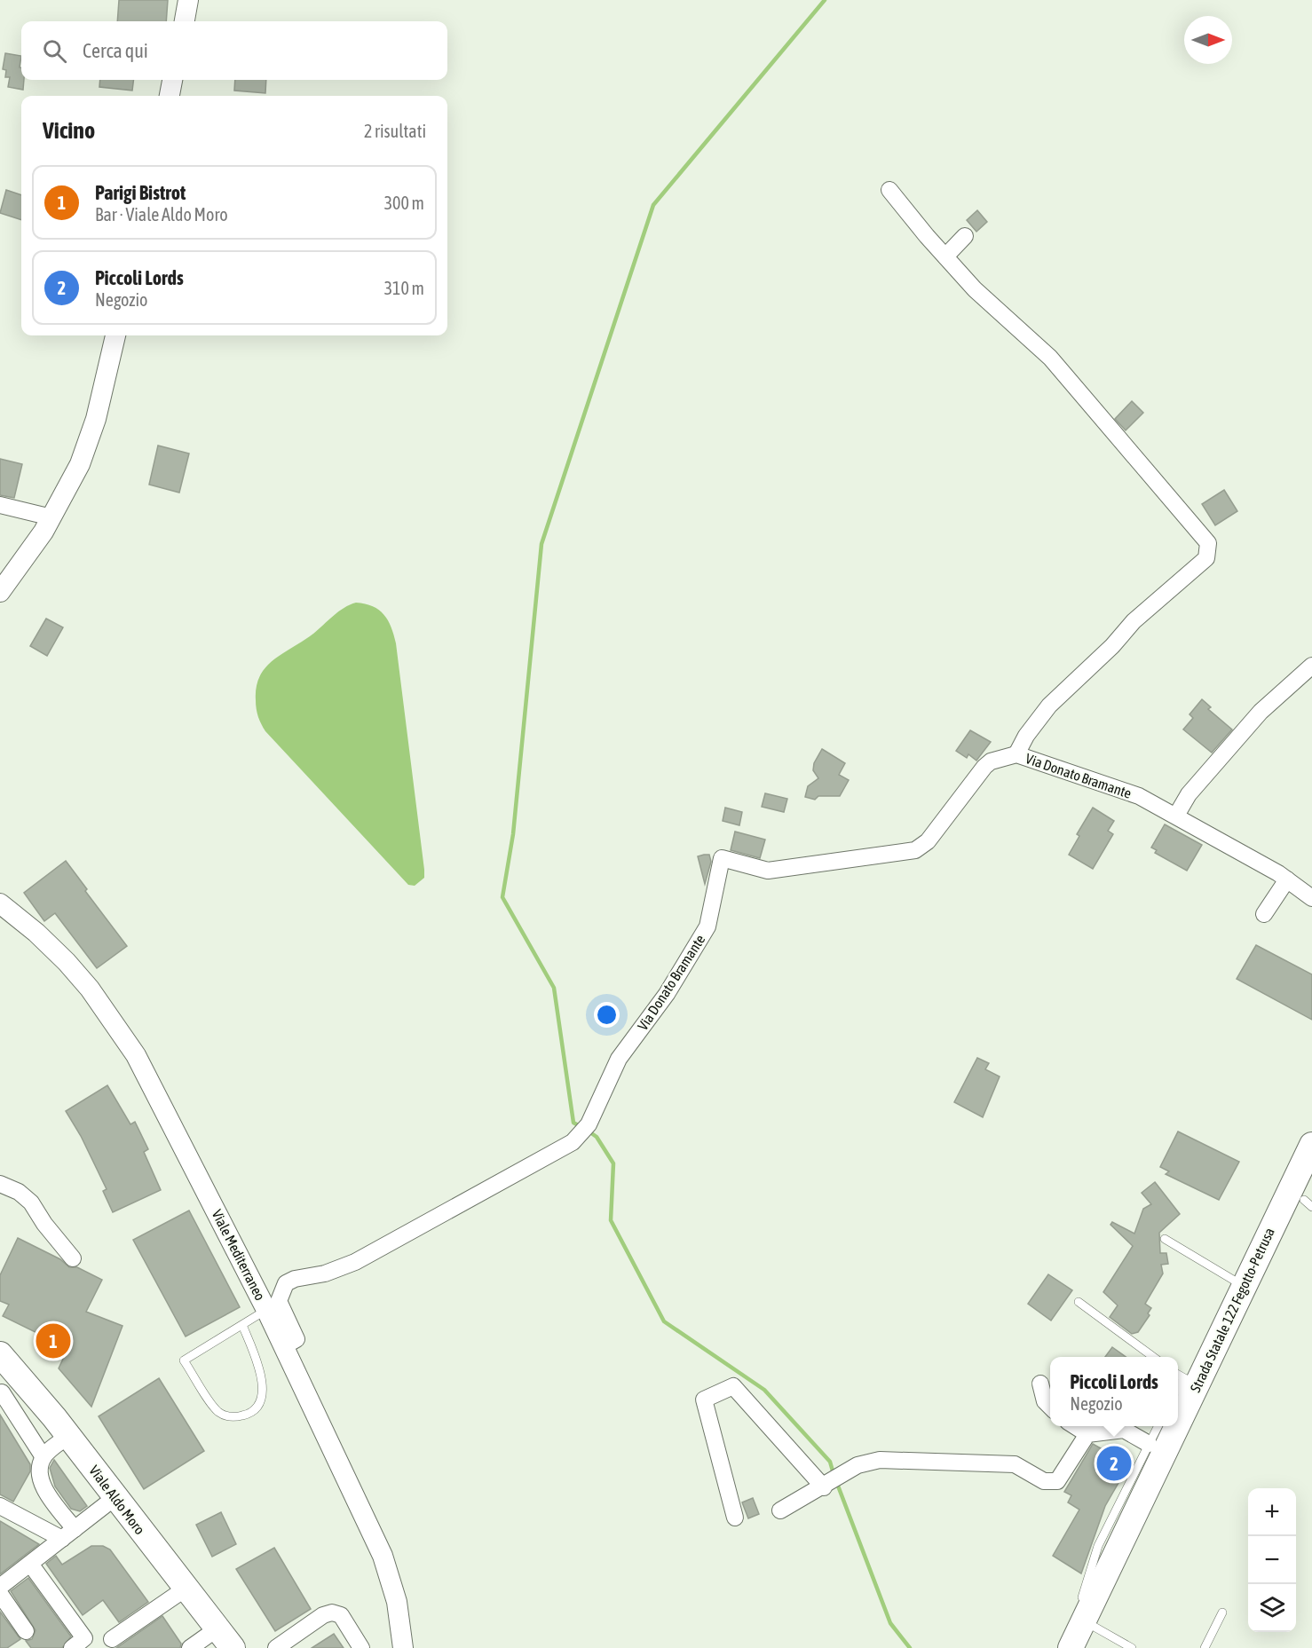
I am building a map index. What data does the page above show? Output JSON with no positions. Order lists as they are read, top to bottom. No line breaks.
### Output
{"streets":{"main road":["Strada Statale 122 Fegotto-Petrusa","Viale Aldo Moro"],"street":["Via Donato Bramante","Viale Mediterraneo"]},"crossings":[["Via Donato Bramante","Viale Mediterraneo"]],"north":"right","page":{"search":"Cerca qui","heading":["Vicino","2 risultati"],"list":[{"mark":"1","name":"Parigi Bistrot","note":"Bar · Viale Aldo Moro","value":"300 m"},{"mark":"2","name":"Piccoli Lords","note":"Negozio","value":"310 m"}],"pins":["1","2"],"popup":["Piccoli Lords","Negozio"],"map_buttons":["+","−"]}}
